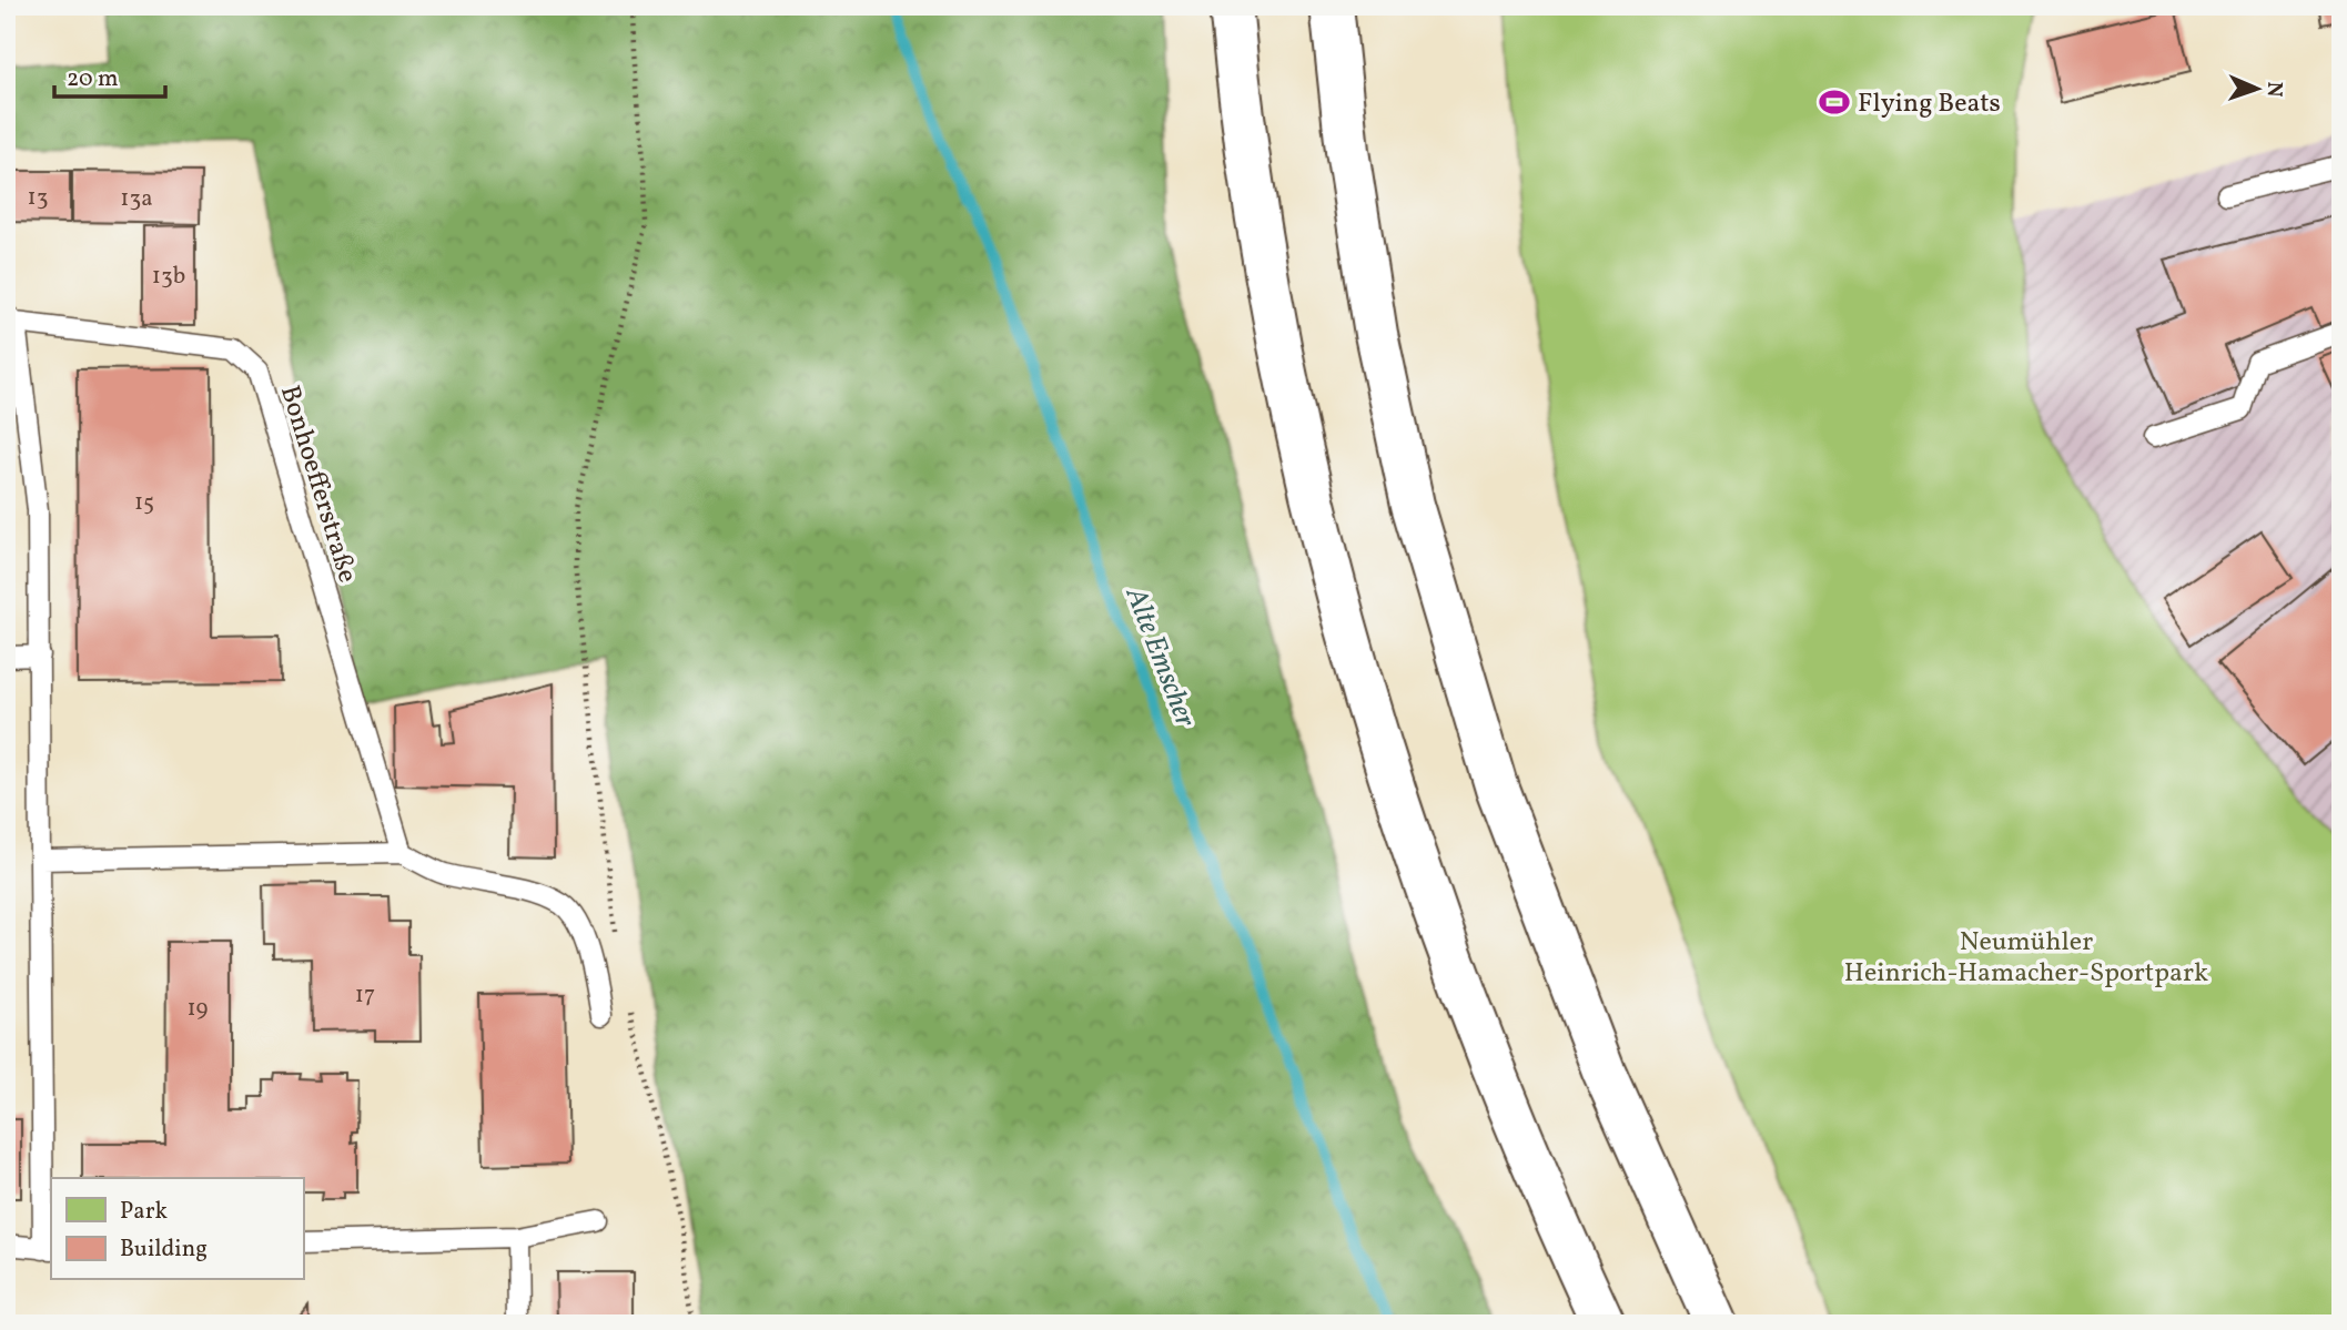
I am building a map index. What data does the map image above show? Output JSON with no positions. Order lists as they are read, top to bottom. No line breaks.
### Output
{"streets":{"lane":["Bonhoefferstraße"]},"water":["Alte Emscher"],"parks":["Neumühler Heinrich-Hamacher-Sportpark"],"places":{"sports":["Flying Beats"]},"house_numbers":["13","13a","13b","15","17","19"],"legend":["Park","Building"],"scale_bar":"20 m","north":"right"}
